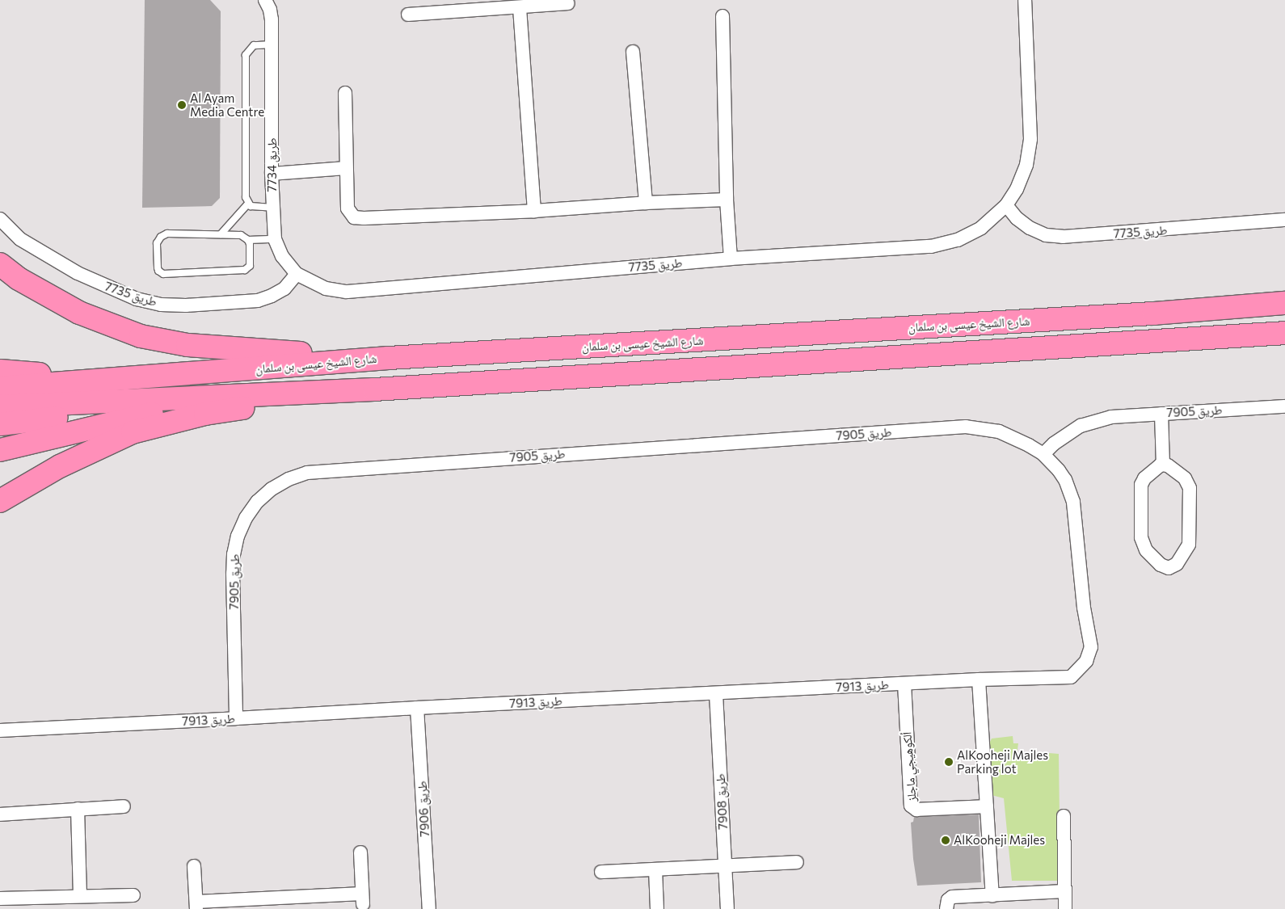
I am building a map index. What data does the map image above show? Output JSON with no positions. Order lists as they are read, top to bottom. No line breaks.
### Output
{"streets":{"highway":["شارع الشيخ عيسى بن سلمان"],"street":["طريق 7734","طريق 7735","طريق 7905","طريق 7913","ألكوهيجي ماجلز","طريق 7908","طريق 7906"]},"crossings":[["طريق 7734","طريق 7735"],["طريق 7905","طريق 7913"],["طريق 7913","ألكوهيجي ماجلز"],["طريق 7913","طريق 7908"],["طريق 7913","طريق 7906"]],"places":["Al Ayam Media Centre","AlKooheji Majles Parking lot","AlKooheji Majles"]}
